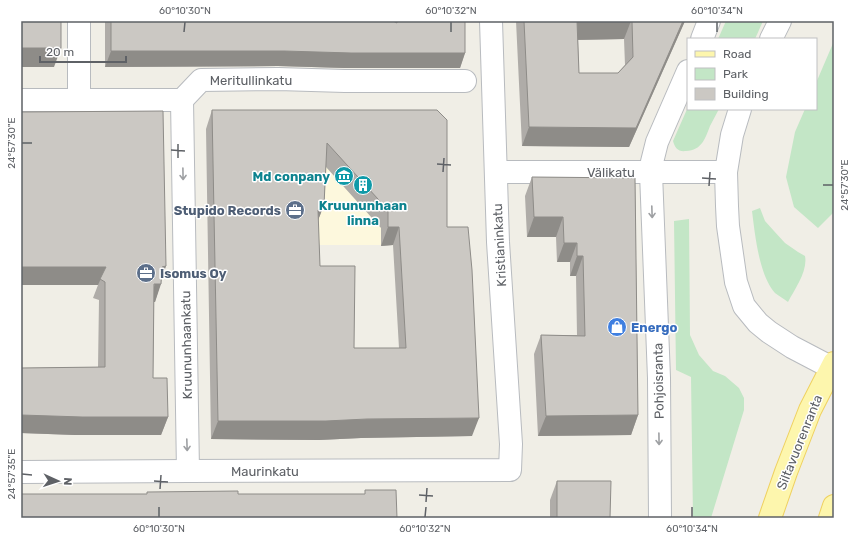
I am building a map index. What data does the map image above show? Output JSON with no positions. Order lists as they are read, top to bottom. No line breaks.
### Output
{"streets":{"main road":["Siltavuorenranta"],"street":["Meritullinkatu","Välikatu","Kristianinkatu","Kruununhaankatu","Pohjoisranta","Maurinkatu"]},"crossings":[["Meritullinkatu","Kruununhaankatu"],["Välikatu","Kristianinkatu"],["Välikatu","Pohjoisranta"],["Välikatu","Siltavuorenranta"],["Kristianinkatu","Maurinkatu"],["Kruununhaankatu","Maurinkatu"]],"one_way":["Kruununhaankatu","Pohjoisranta"],"places":{"museum":["Md conpany"],"building":["Kruununhaan linna"],"office":["Stupido Records","Isomus Oy"],"shop":["Energo"]},"legend":["Road","Park","Building"],"scale_bar":"20 m","north":"right","coordinates":["60°10'30\"N","60°10'32\"N","60°10'34\"N","24°57'30\"E","24°57'35\"E"]}
